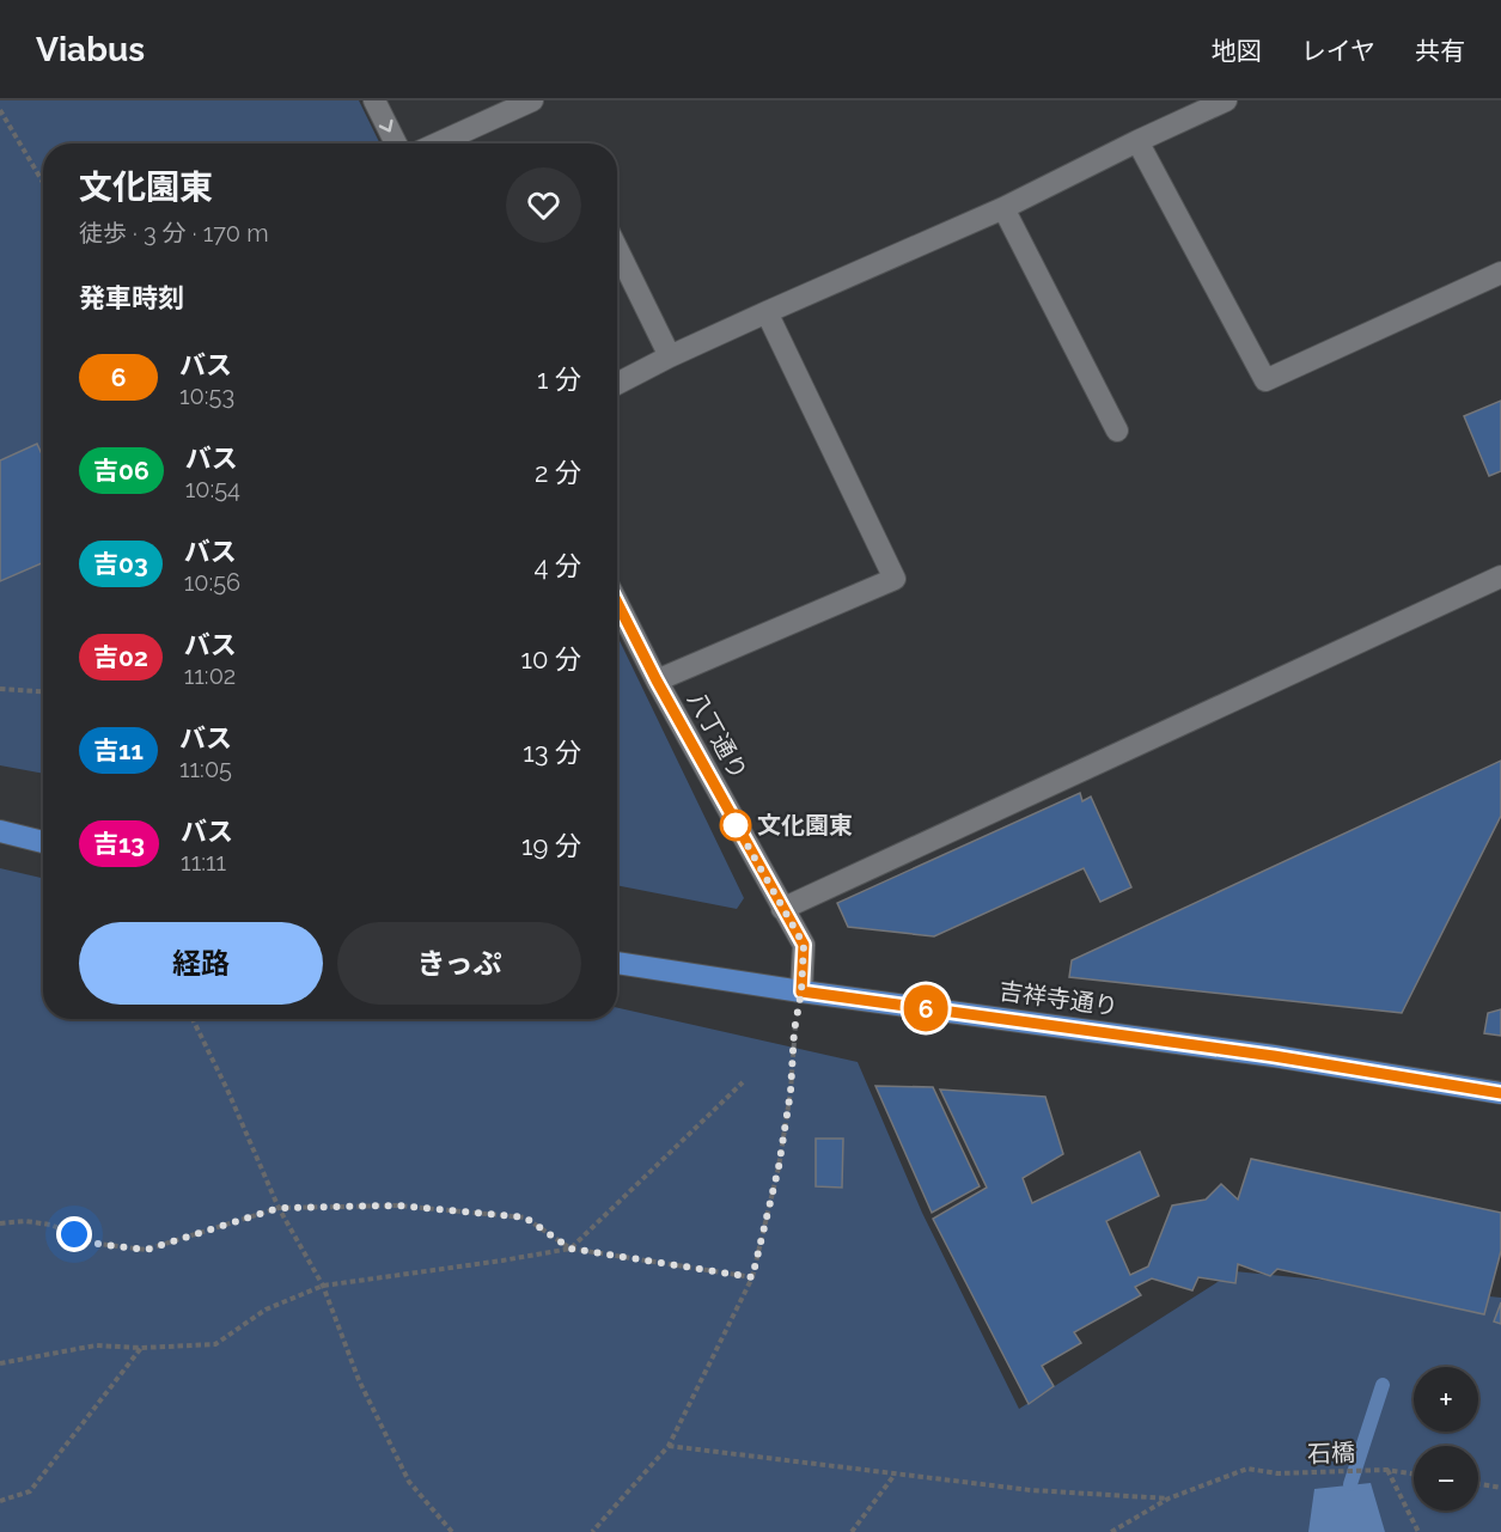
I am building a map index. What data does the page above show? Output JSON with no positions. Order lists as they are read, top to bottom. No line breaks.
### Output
{"streets":{"main road":["吉祥寺通り"],"street":["八丁通り"],"path":["石橋"]},"crossings":[["八丁通り","吉祥寺通り"]],"places":["文化園東"],"lines":["bus line 6"],"page":{"header":"Viabus","nav":["地図","レイヤ","共有"],"on_map":"6","heading":[["文化園東","徒歩 · 3 分 · 170 m"],"発車時刻"],"list":[{"mark":"6","name":"バス","note":"10:53","value":"1 分"},{"mark":"吉06","name":"バス","note":"10:54","value":"2 分"},{"mark":"吉03","name":"バス","note":"10:56","value":"4 分"},{"mark":"吉02","name":"バス","note":"11:02","value":"10 分"},{"mark":"吉11","name":"バス","note":"11:05","value":"13 分"},{"mark":"吉13","name":"バス","note":"11:11","value":"19 分"}],"buttons":["経路","きっぷ"],"map_buttons":["+","−"]}}
